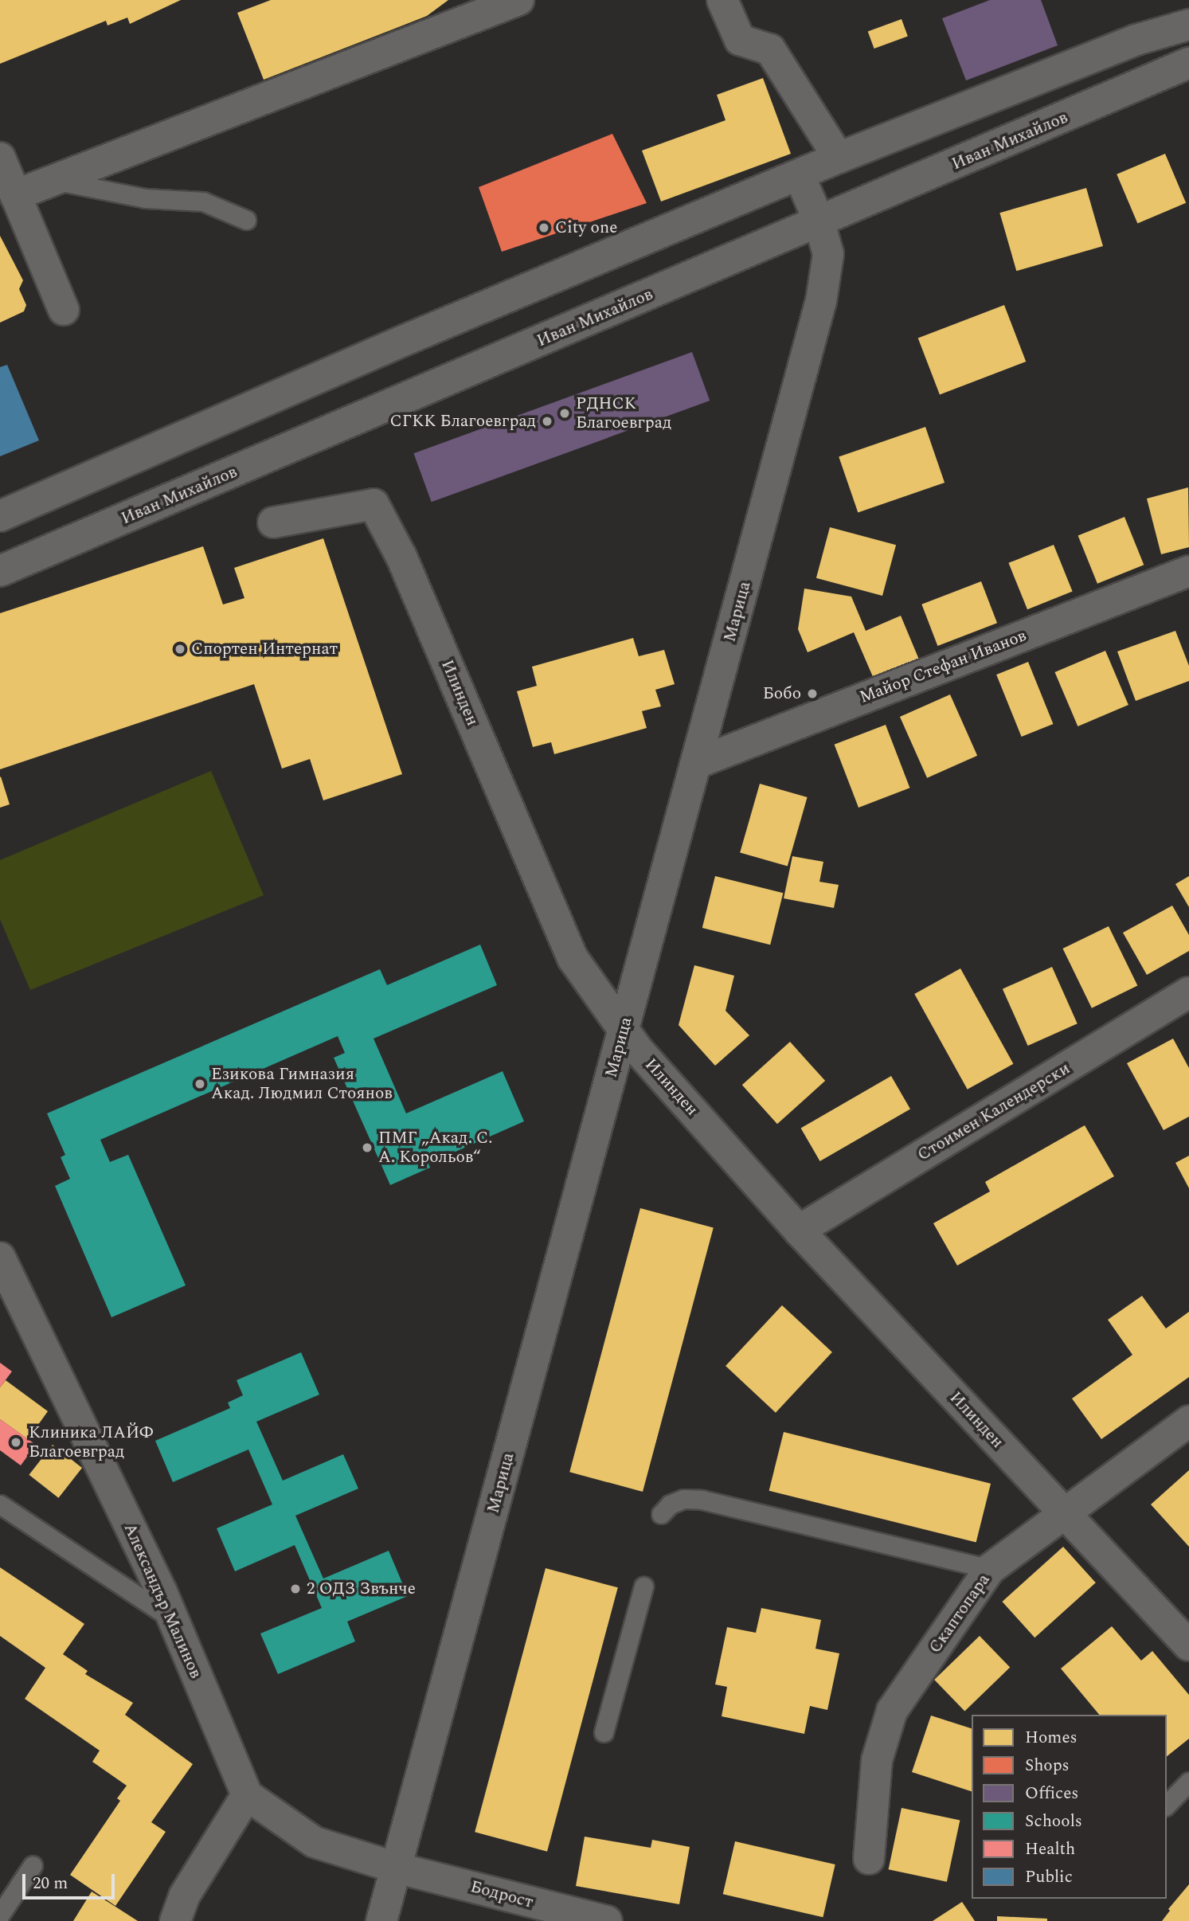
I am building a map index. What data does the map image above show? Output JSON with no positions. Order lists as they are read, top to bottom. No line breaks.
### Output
{"streets":{"street":["Иван Михайлов","Марица","Майор Стефан Иванов","Илинден","Стоимен Календерски","Александър Малинов","Скаптопара","Бодрост"]},"crossings":[["Иван Михайлов","Марица"],["Марица","Майор Стефан Иванов"],["Марица","Илинден"],["Марица","Бодрост"],["Илинден","Стоимен Календерски"],["Илинден","Скаптопара"]],"places":["City one","РДНСК Благоевград","СГКК Благоевград","Спортен Интернат","Бобо","Езикова Гимназия Акад. Людмил Стоянов","ПМГ „Акад. С. А. Корольов“","Клиника ЛАЙФ Благоевград","2 ОДЗ Звънче"],"legend":["Homes","Shops","Offices","Schools","Health","Public"],"scale_bar":"20 m"}
